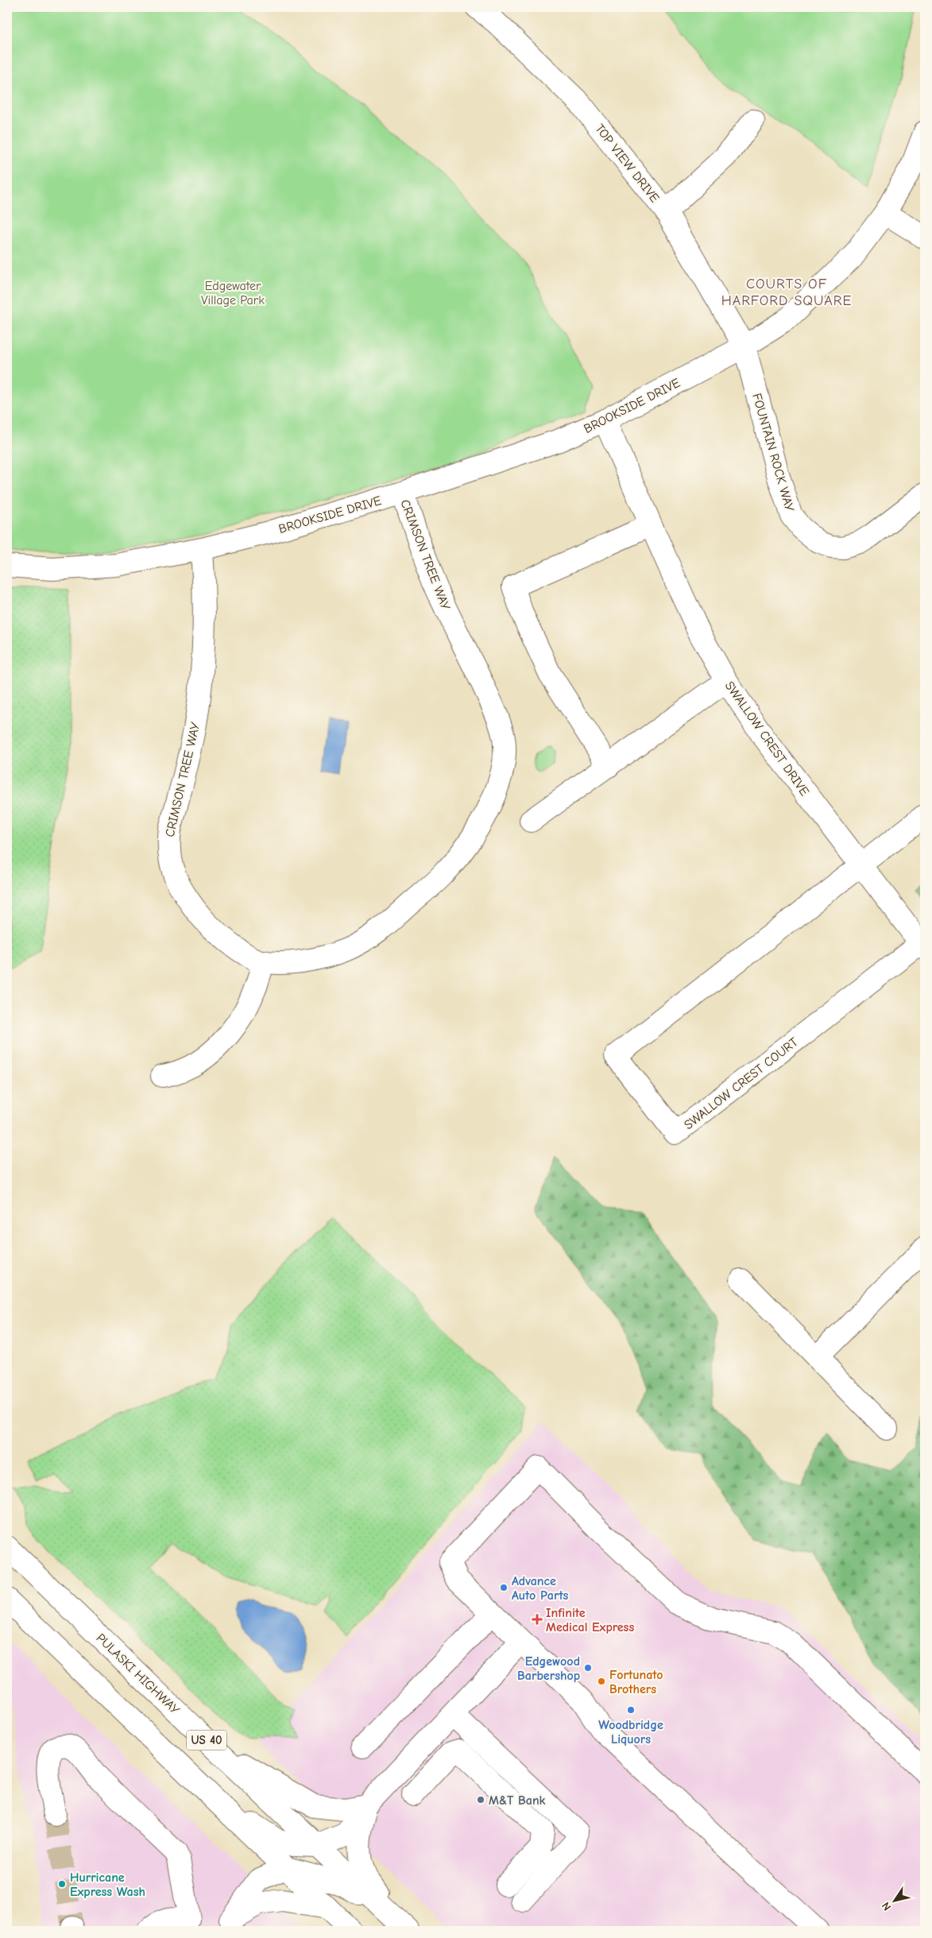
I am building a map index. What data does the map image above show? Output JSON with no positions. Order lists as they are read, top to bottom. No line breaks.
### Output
{"streets":{"main road":["TOP VIEW DRIVE","BROOKSIDE DRIVE","FOUNTAIN ROCK WAY","CRIMSON TREE WAY","SWALLOW CREST DRIVE","SWALLOW CREST COURT","PULASKI HIGHWAY","US 40"]},"crossings":[["TOP VIEW DRIVE","BROOKSIDE DRIVE"],["TOP VIEW DRIVE","FOUNTAIN ROCK WAY"],["BROOKSIDE DRIVE","FOUNTAIN ROCK WAY"],["BROOKSIDE DRIVE","CRIMSON TREE WAY"],["BROOKSIDE DRIVE","SWALLOW CREST DRIVE"],["SWALLOW CREST DRIVE","SWALLOW CREST COURT"]],"districts":["COURTS OF HARFORD SQUARE"],"parks":["Edgewater Village Park"],"places":{"other":["Advance Auto Parts","Edgewood Barbershop","Fortunato Brothers","Woodbridge Liquors","M&T Bank","Hurricane Express Wash"],"health":["Infinite Medical Express"]},"north":"bottom left"}
